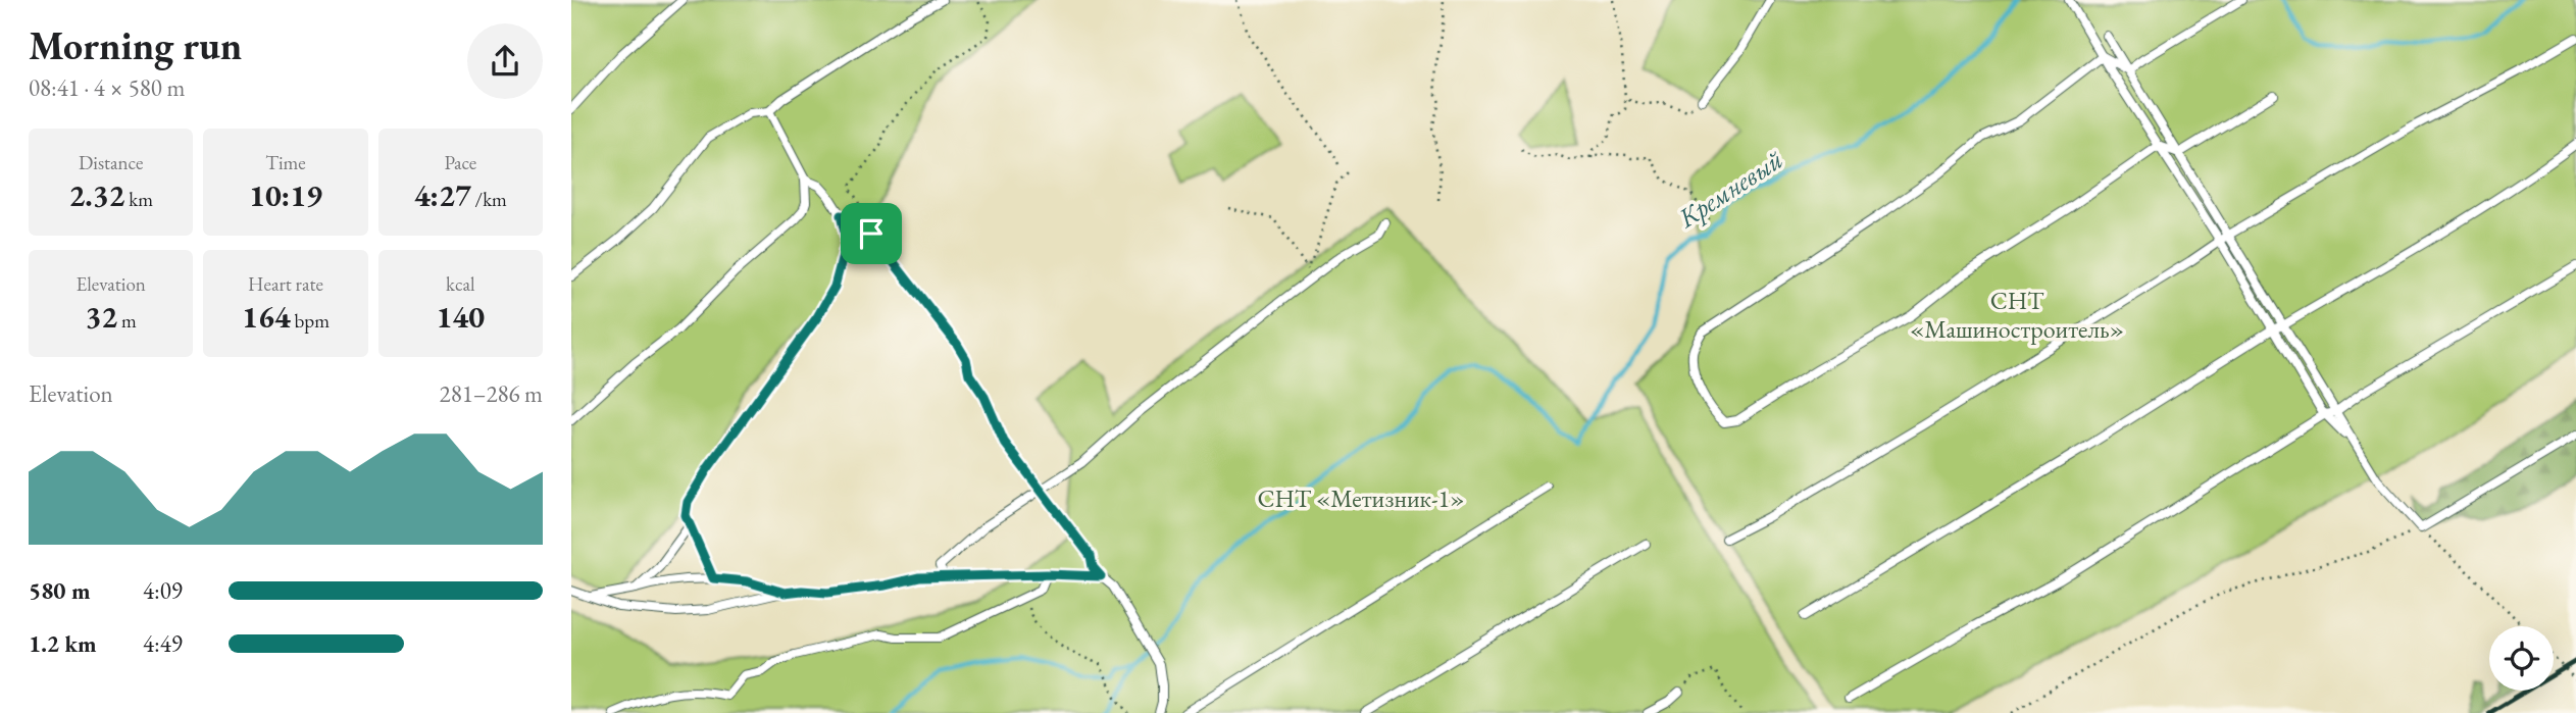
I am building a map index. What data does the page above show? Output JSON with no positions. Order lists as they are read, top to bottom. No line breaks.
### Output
{"water":["Кремневый"],"parks":["СНТ «Машиностроитель»","СНТ «Метизник-1»"],"page":{"heading":["Morning run","08:41 · 4 × 580 m"],"stats":[["Distance","2.32 km"],["Time","10:19"],["Pace","4:27 /km"],["Elevation","32 m"],["Heart rate","164 bpm"],["kcal","140"]],"chart":["Elevation","281–286 m"],"list":[{"name":"580 m","note":"4:09"},{"name":"1.2 km","note":"4:49"}]}}
